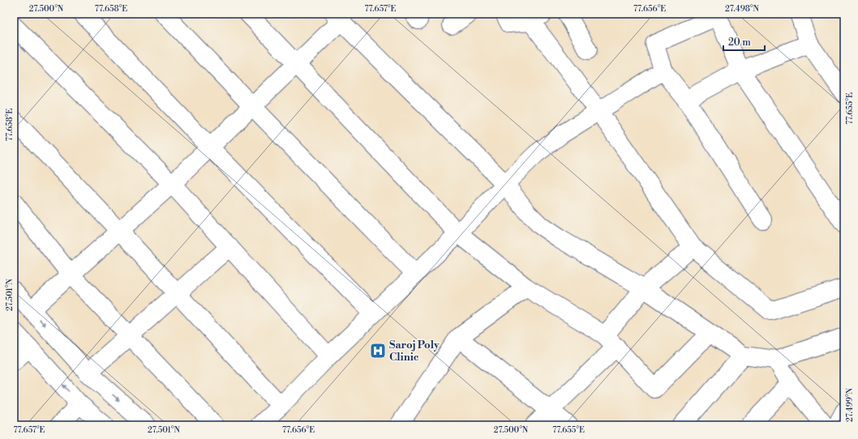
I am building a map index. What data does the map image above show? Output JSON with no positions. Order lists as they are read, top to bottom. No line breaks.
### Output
{"places":{"hospital":["Saroj Poly Clinic"]},"scale_bar":"20 m","coordinates":["27.500°N","77.658°E","77.657°E","77.656°E","27.498°N","77.655°E","27.501°N","27.499°N"]}
